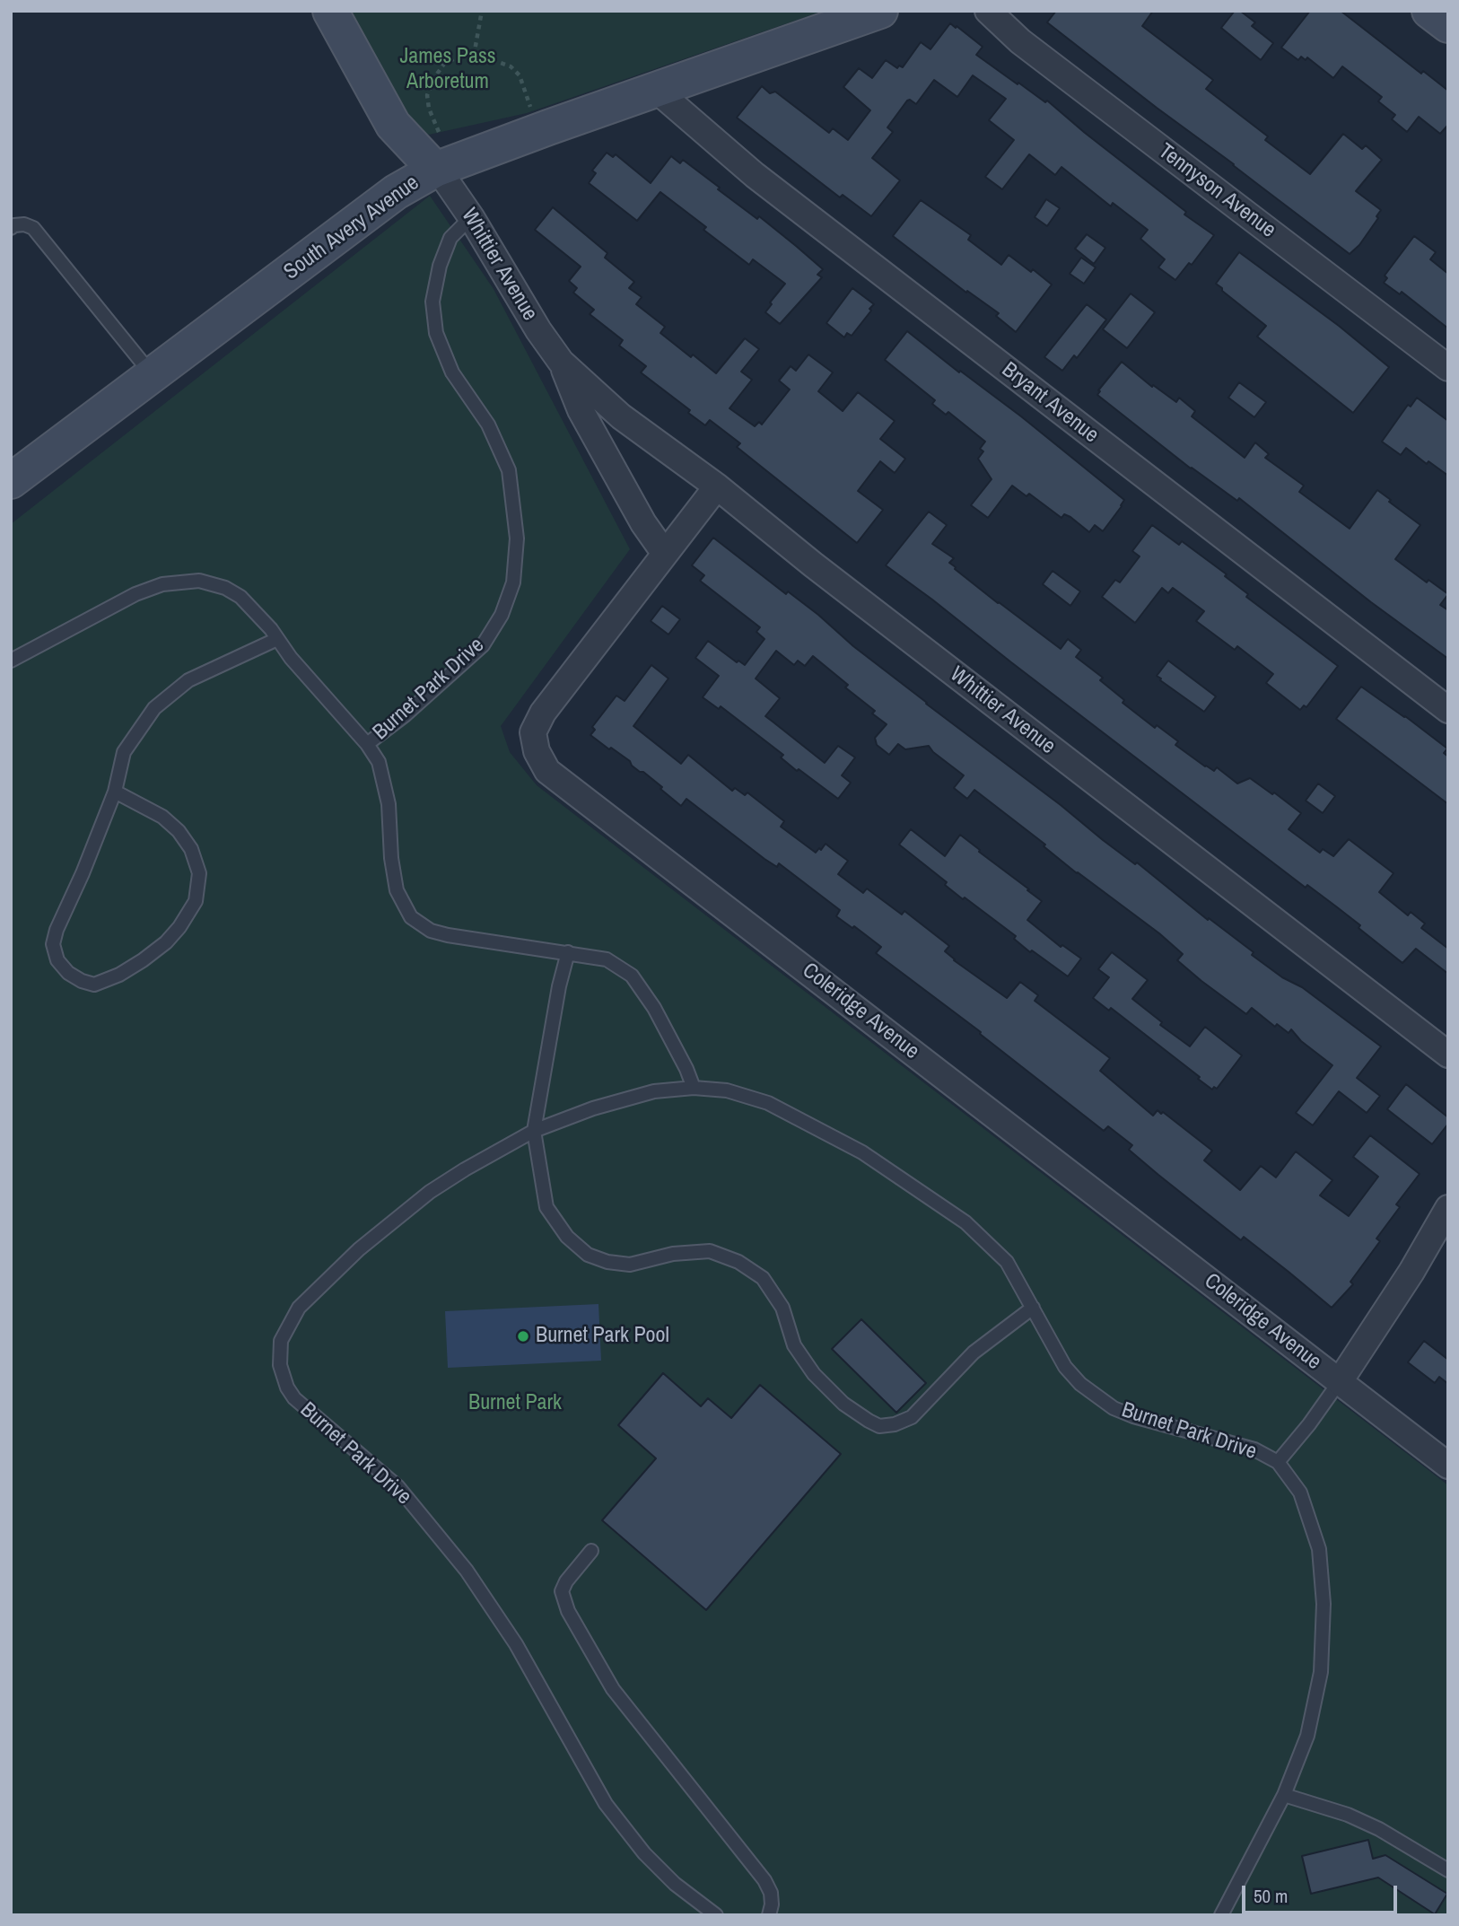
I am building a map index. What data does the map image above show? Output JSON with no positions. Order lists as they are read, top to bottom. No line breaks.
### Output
{"streets":{"street":["Tennyson Avenue","South Avery Avenue","Whittier Avenue","Bryant Avenue","Burnet Park Drive","Coleridge Avenue"]},"crossings":[["South Avery Avenue","Whittier Avenue"],["South Avery Avenue","Bryant Avenue"],["Whittier Avenue","Burnet Park Drive"],["Whittier Avenue","Coleridge Avenue"],["Burnet Park Drive","Coleridge Avenue"]],"parks":["James Pass Arboretum","Burnet Park"],"places":["Burnet Park Pool"],"scale_bar":"50 m"}
